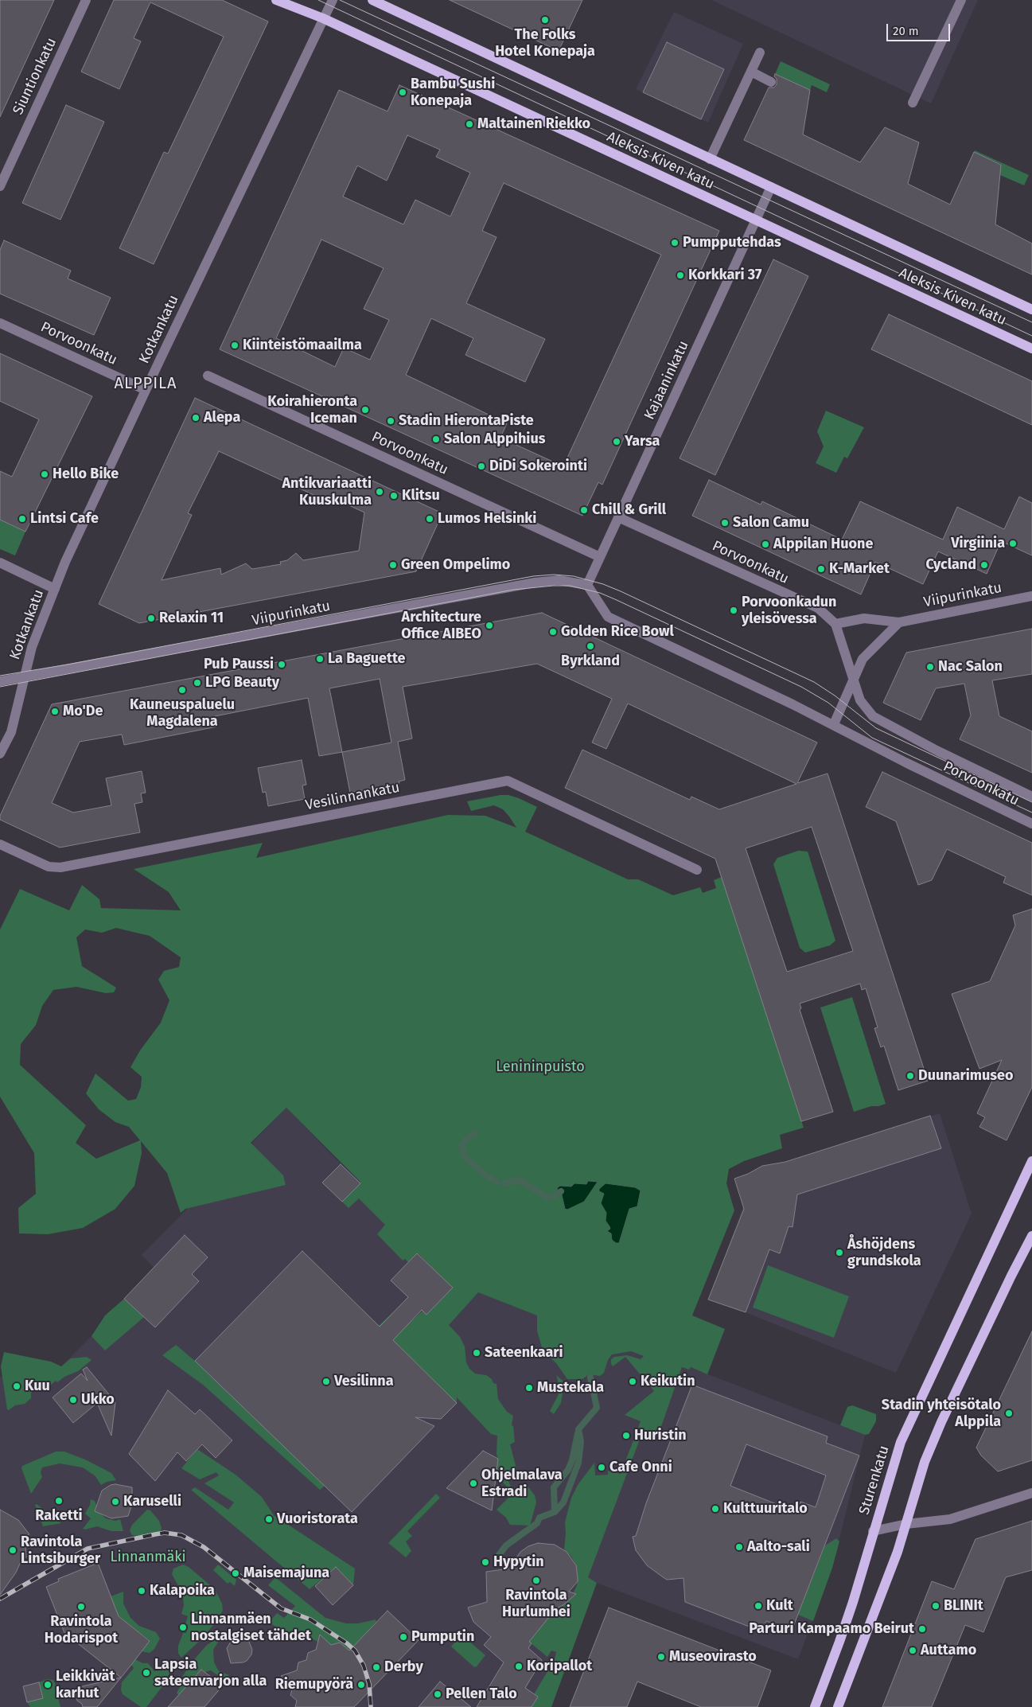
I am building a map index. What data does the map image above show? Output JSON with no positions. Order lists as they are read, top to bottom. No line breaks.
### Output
{"streets":{"main road":["Aleksis Kiven katu","Sturenkatu"],"street":["Siuntionkatu","Kotkankatu","Porvoonkatu","Kajaaninkatu","Viipurinkatu","Vesilinnankatu"]},"crossings":[["Aleksis Kiven katu","Kotkankatu"],["Aleksis Kiven katu","Kajaaninkatu"],["Kotkankatu","Porvoonkatu"],["Kotkankatu","Viipurinkatu"],["Porvoonkatu","Kajaaninkatu"],["Porvoonkatu","Viipurinkatu"],["Kajaaninkatu","Viipurinkatu"]],"districts":["ALPPILA"],"parks":["Lenininpuisto","Linnanmäki"],"places":["The Folks Hotel Konepaja","Bambu Sushi Konepaja","Maltainen Riekko","Pumpputehdas","Korkkari 37","Kiinteistömaailma","Koirahieronta Iceman","Alepa","Stadin HierontaPiste","Salon Alppihius","Yarsa","DiDi Sokerointi","Hello Bike","Antikvariaatti Kuuskulma","Klitsu","Chill & Grill","Lintsi Cafe","Lumos Helsinki","Salon Camu","Virgiinia","Alppilan Huone","Green Ompelimo","Cycland","K-Market","Porvoonkadun yleisövessa","Relaxin 11","Architecture Office AIBEO","Golden Rice Bowl","Byrkland","La Baguette","Pub Paussi","Nac Salon","LPG Beauty","Kauneuspaluelu Magdalena","Mo'De","Duunarimuseo","Åshöjdens grundskola","Sateenkaari","Vesilinna","Keikutin","Kuu","Mustekala","Ukko","Stadin yhteisötalo Alppila","Huristin","Cafe Onni","Ohjelmalava Estradi","Raketti","Karuselli","Kulttuuritalo","Vuoristorata","Aalto-sali","Ravintola Lintsiburger","Hypytin","Maisemajuna","Ravintola Hurlumhei","Kalapoika","Kult","BLINIt","Ravintola Hodarispot","Linnanmäen nostalgiset tähdet","Parturi Kampaamo Beirut","Pumputin","Auttamo","Museovirasto","Koripallot","Derby","Lapsia sateenvarjon alla","Leikkivät karhut","Riemupyörä","Pellen Talo"],"scale_bar":"20 m"}
